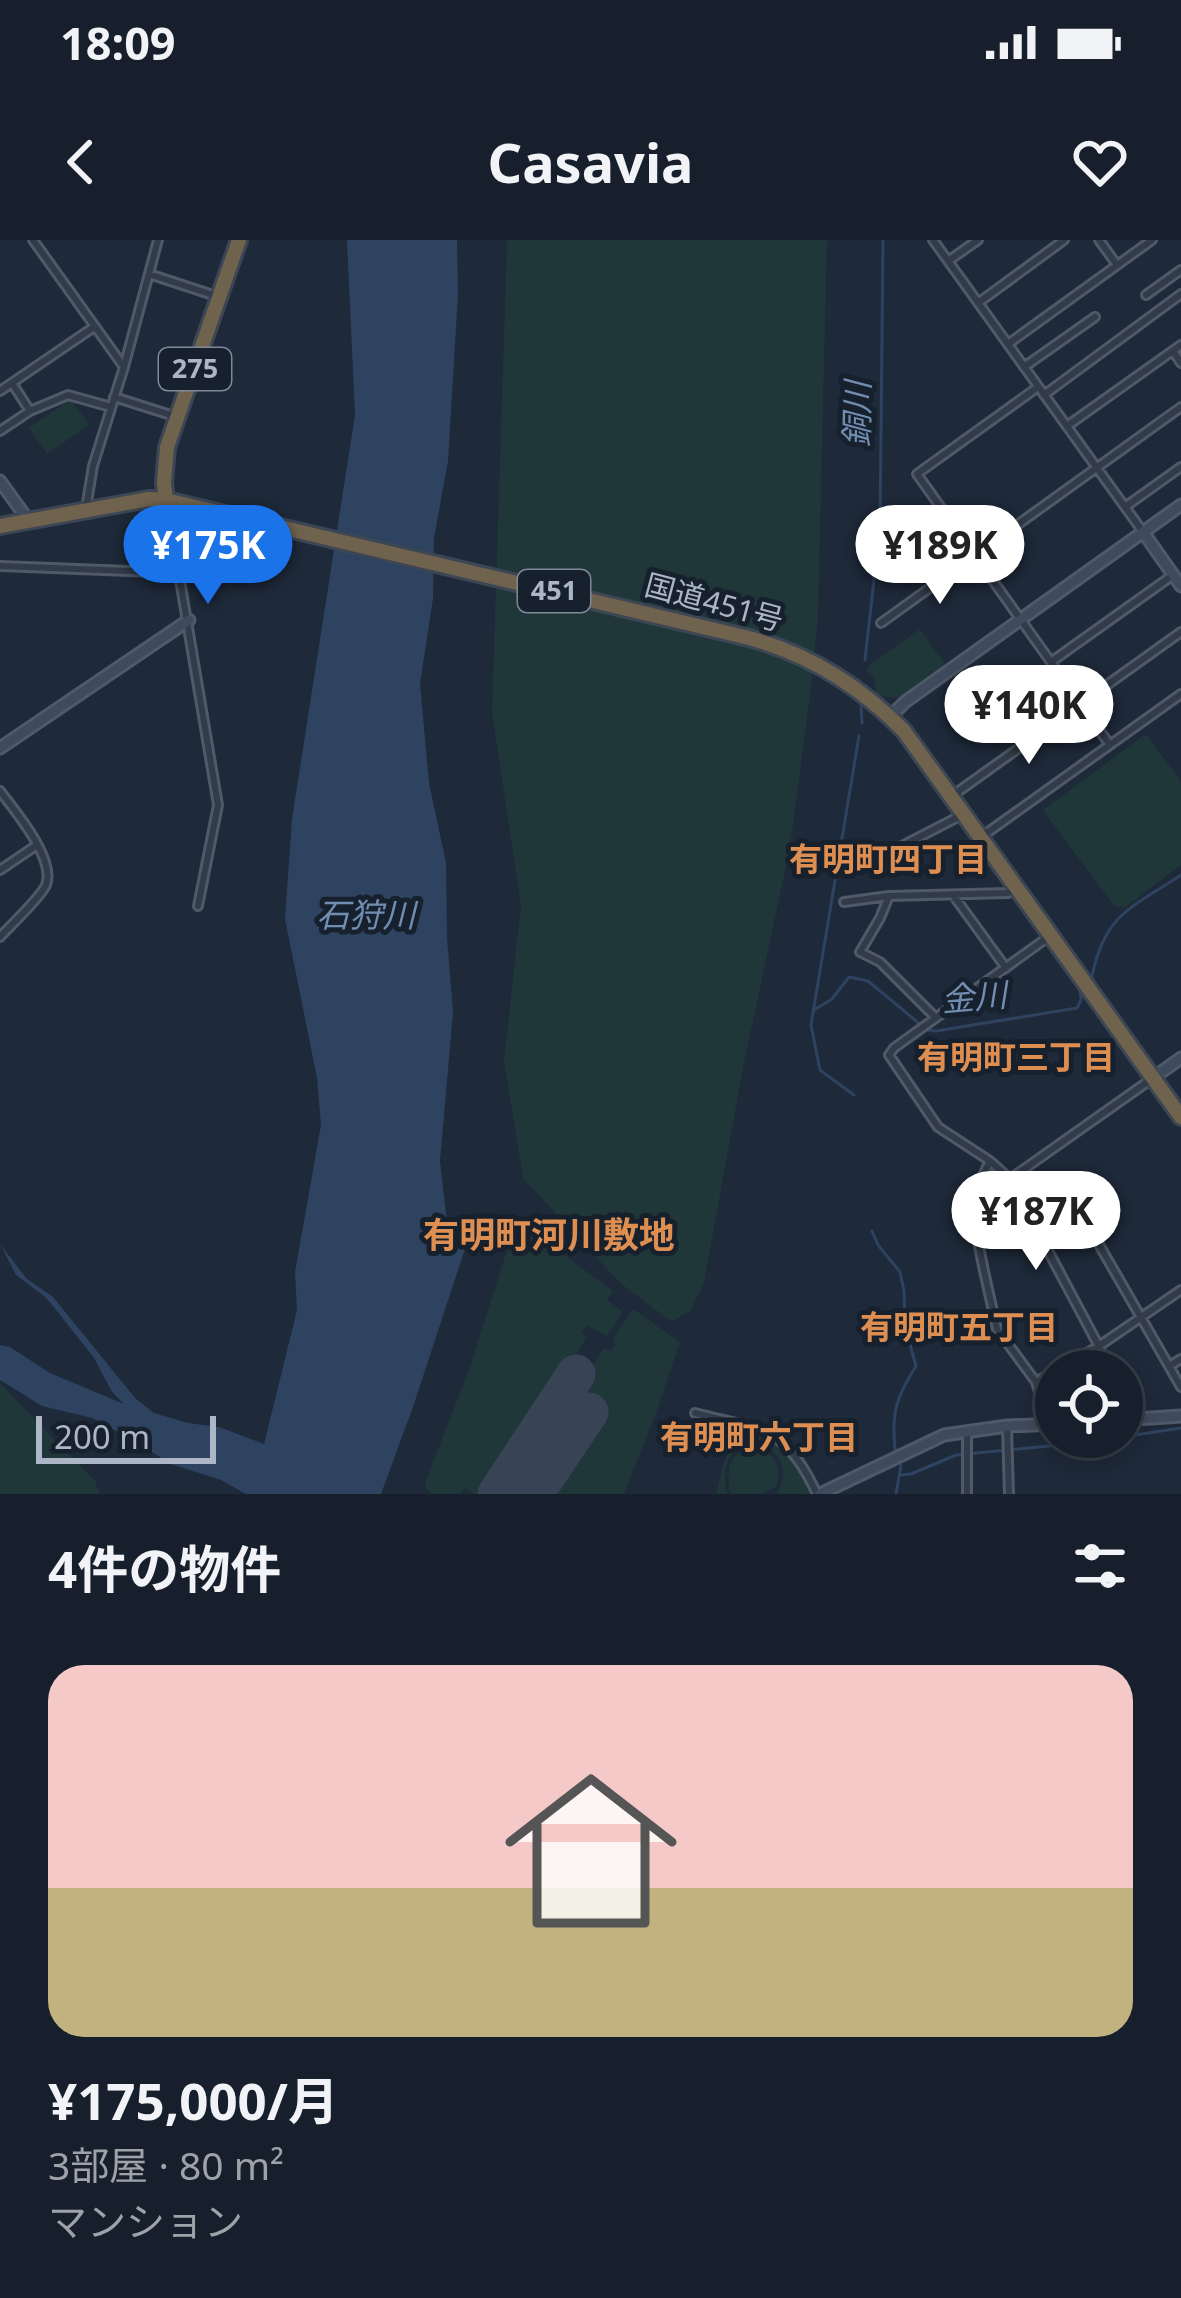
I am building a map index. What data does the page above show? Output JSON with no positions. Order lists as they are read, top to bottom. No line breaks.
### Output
{"streets":{"highway":["275","451","国道451号"]},"crossings":[["275","国道451号"]],"districts":["有明町四丁目","有明町三丁目","有明町河川敷地","有明町五丁目","有明町六丁目"],"water":["銅川","石狩川","金川"],"scale_bar":"200 m","page":{"status":"18:09","header":"Casavia","price":["¥175K","¥189K","¥140K","¥187K"],"scale":"200 m","heading":"4件の物件","list":[{"name":"¥175,000/月","note":"3部屋 · 80 m² · マンション"}]}}
